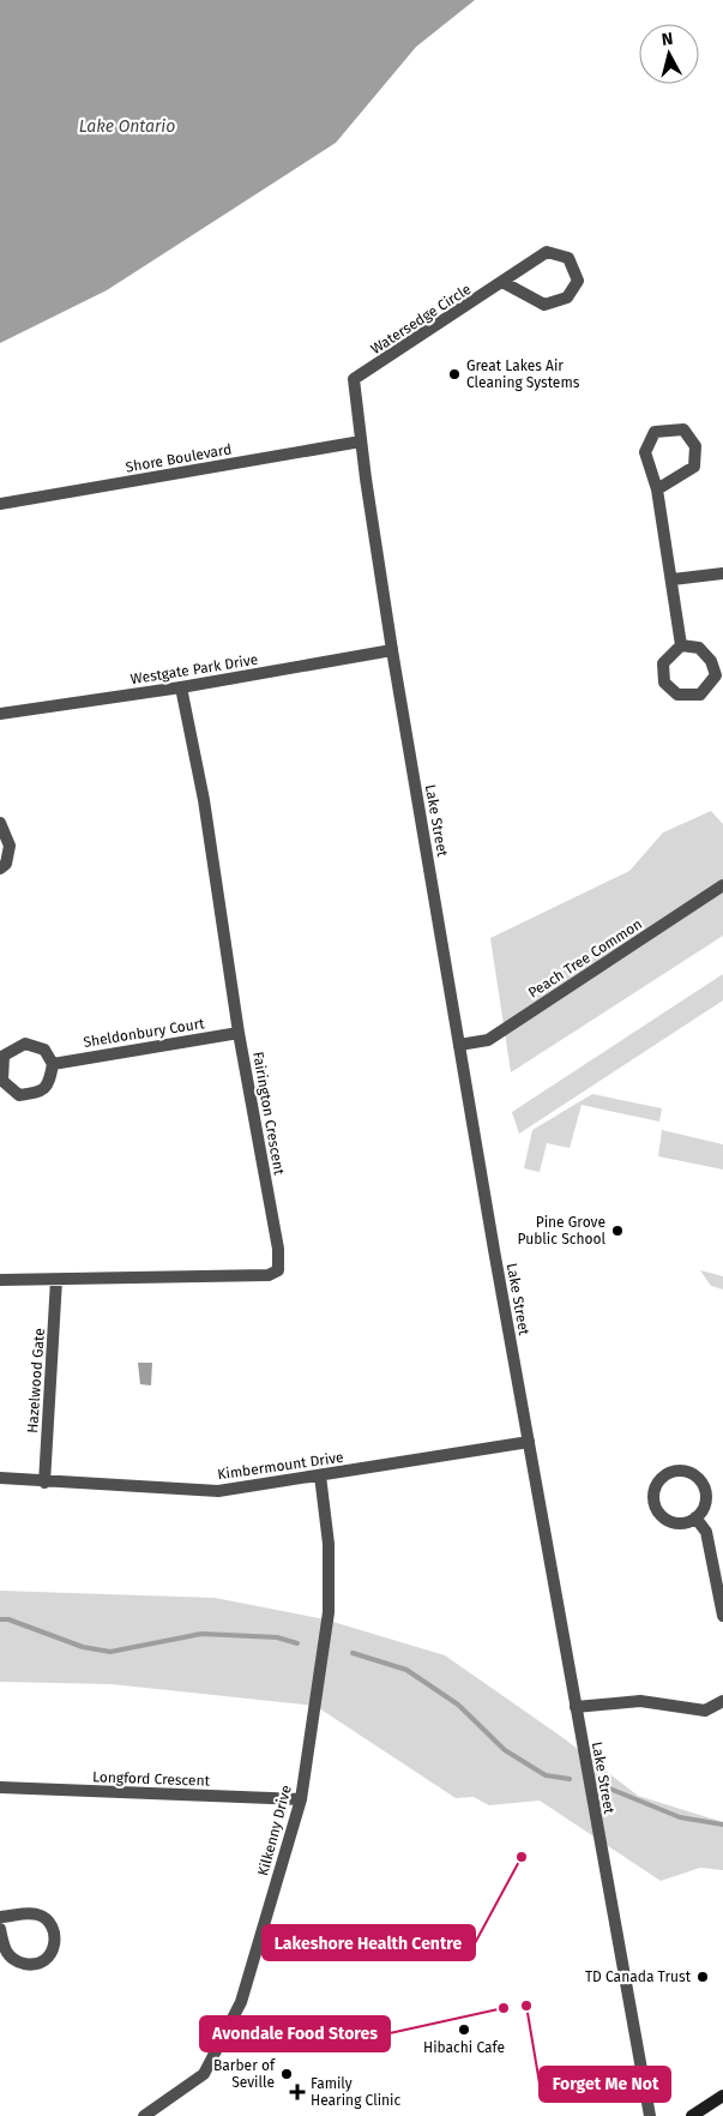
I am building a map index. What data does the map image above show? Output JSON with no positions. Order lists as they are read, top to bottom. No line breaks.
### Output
{"streets":{"street":["Watersedge Circle","Shore Boulevard","Westgate Park Drive","Lake Street","Peach Tree Common","Sheldonbury Court","Fairington Crescent","Hazelwood Gate","Kimbermount Drive","Longford Crescent","Kilkenny Drive"]},"crossings":[["Watersedge Circle","Lake Street"],["Shore Boulevard","Lake Street"],["Westgate Park Drive","Lake Street"],["Westgate Park Drive","Fairington Crescent"],["Lake Street","Peach Tree Common"],["Lake Street","Kimbermount Drive"],["Sheldonbury Court","Fairington Crescent"],["Fairington Crescent","Hazelwood Gate"],["Hazelwood Gate","Kimbermount Drive"],["Kimbermount Drive","Kilkenny Drive"],["Longford Crescent","Kilkenny Drive"]],"water":["Lake Ontario"],"places":{"other":["Great Lakes Air Cleaning Systems","Pine Grove Public School","Lakeshore Health Centre","TD Canada Trust","Forget Me Not","Avondale Food Stores","Hibachi Cafe","Barber of Seville"],"health":["Family Hearing Clinic"]},"north":"top"}
